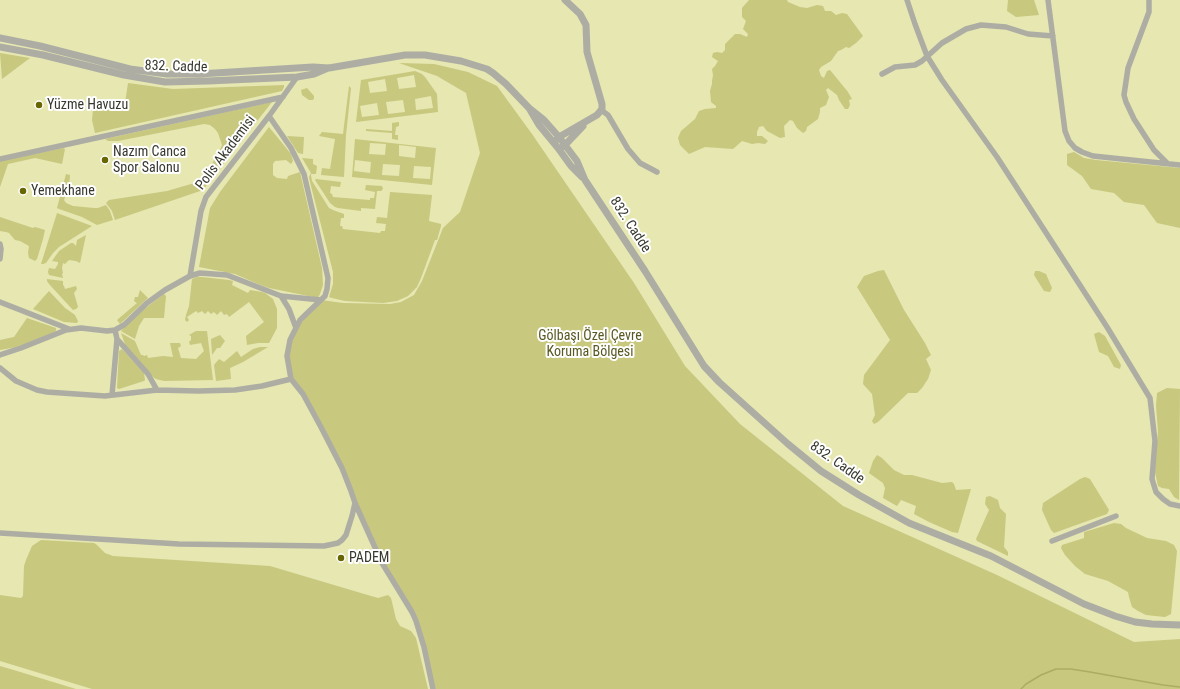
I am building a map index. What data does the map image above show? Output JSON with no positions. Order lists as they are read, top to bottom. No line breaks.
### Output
{"streets":{"street":["832. Cadde","Polis Akademisi"]},"crossings":[["832. Cadde","Polis Akademisi"]],"parks":["Gölbaşı Özel Çevre Koruma Bölgesi"],"places":["Yüzme Havuzu","Nazım Canca Spor Salonu","Yemekhane","PADEM"]}
